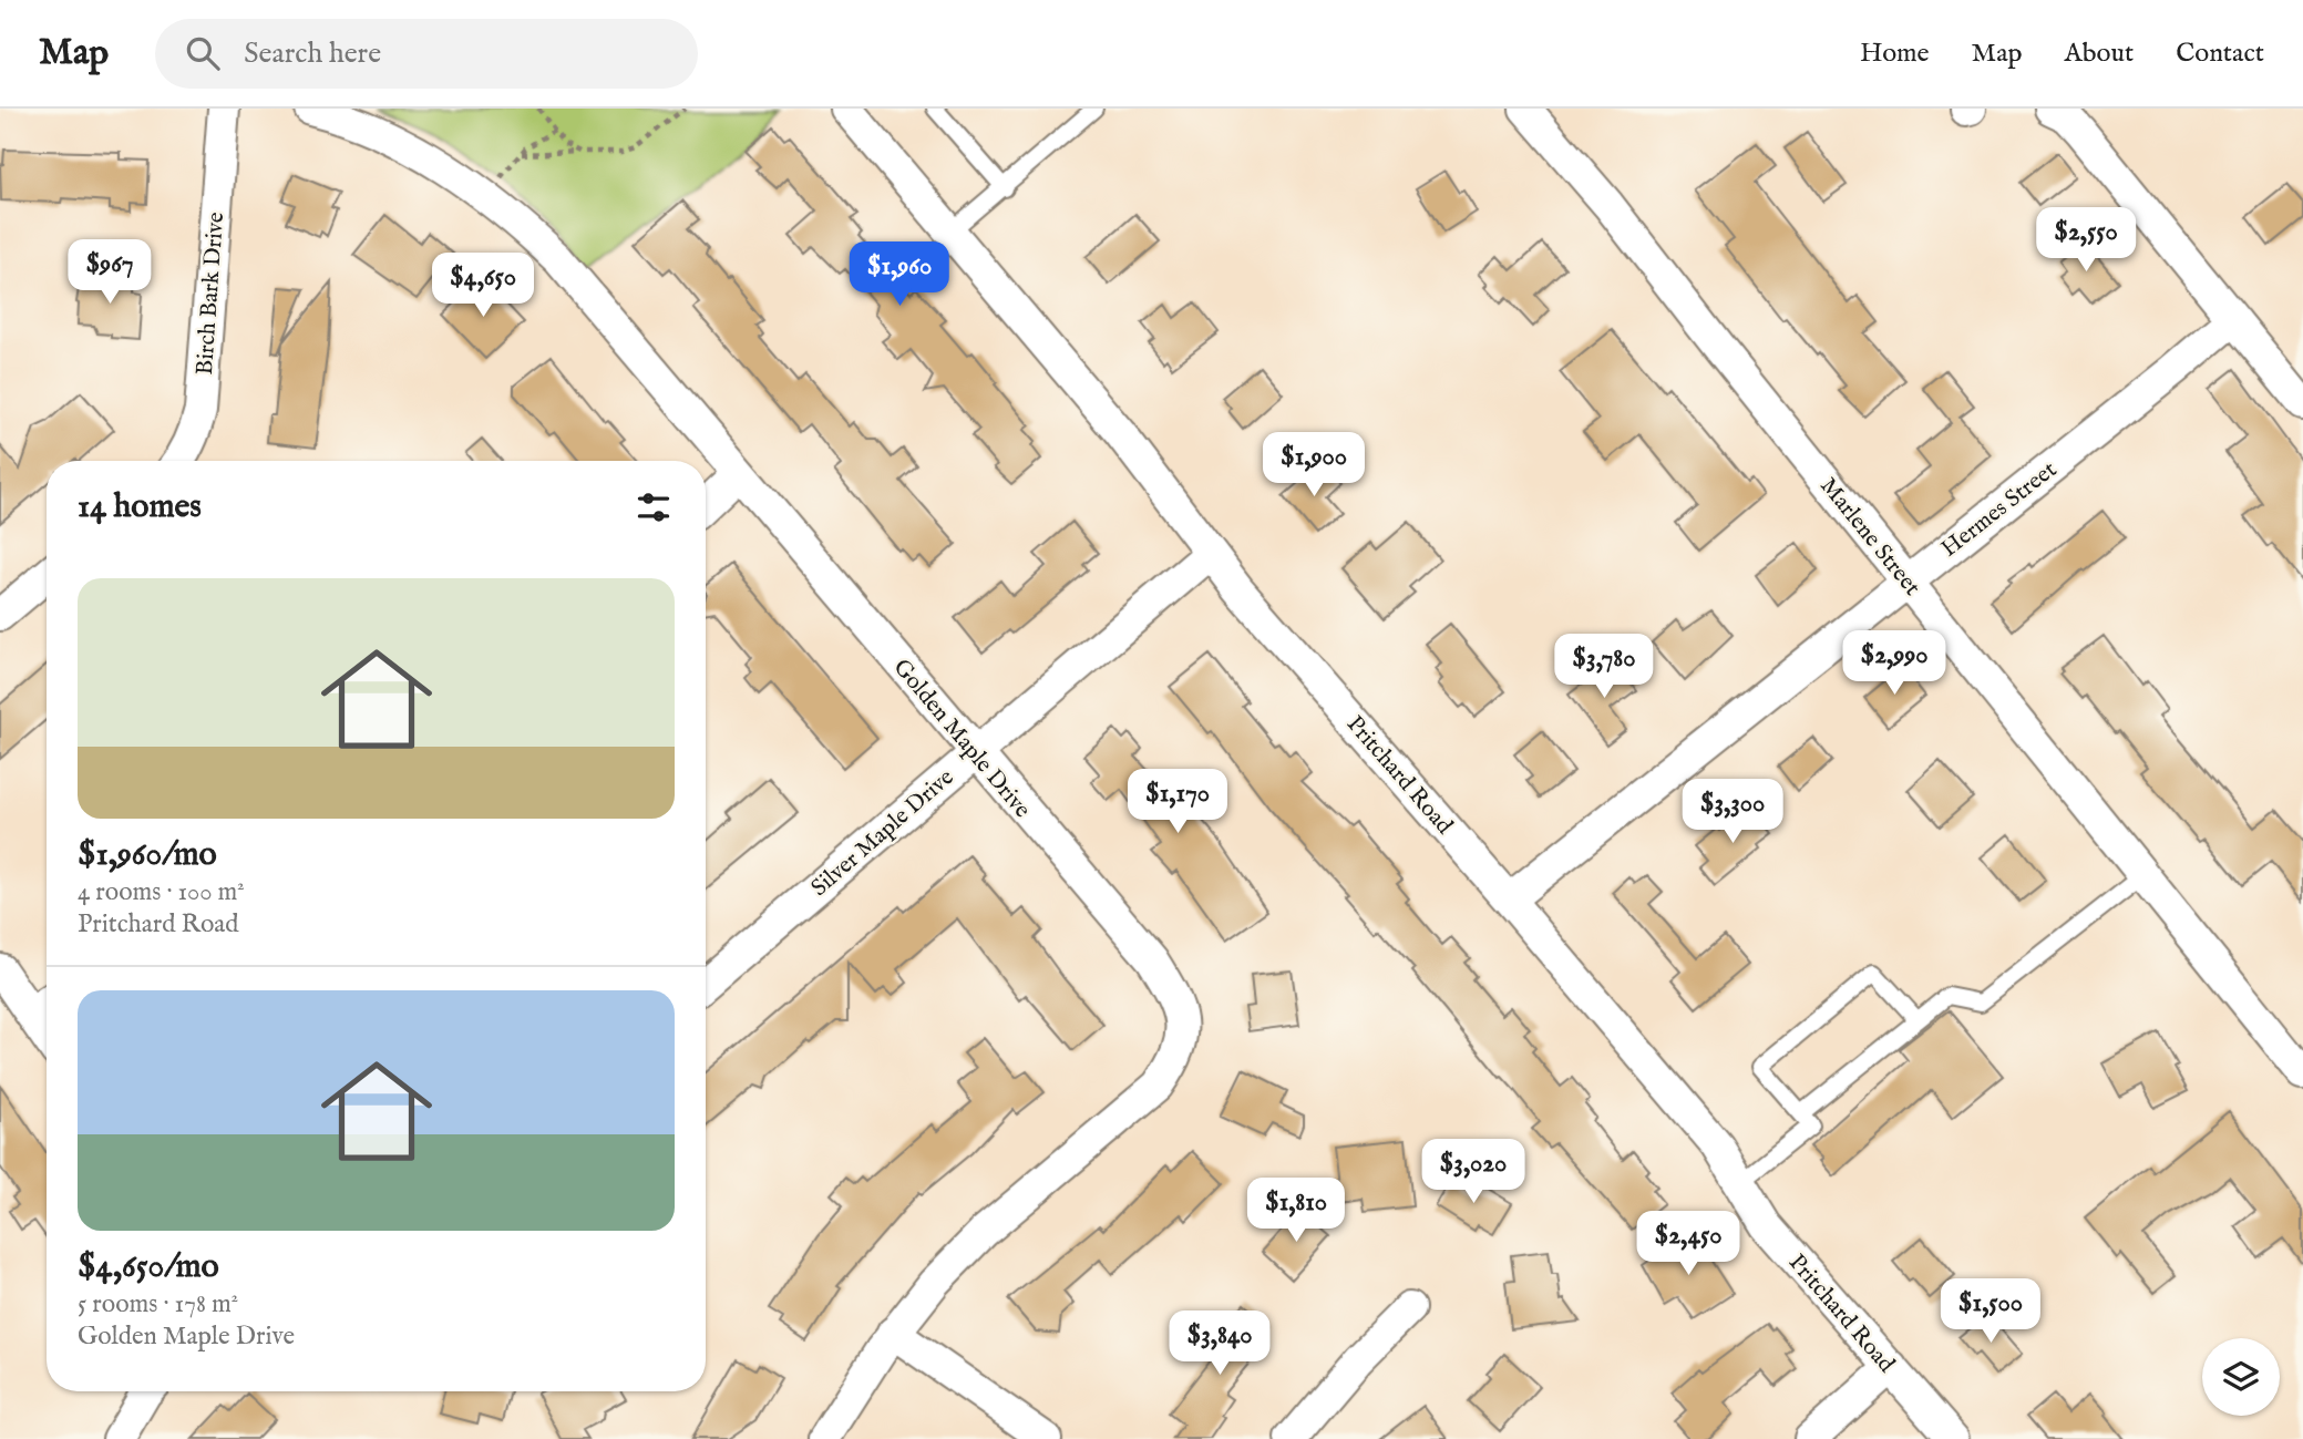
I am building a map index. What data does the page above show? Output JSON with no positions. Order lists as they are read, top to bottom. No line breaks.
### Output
{"streets":{"street":["Birch Bark Drive","Hermes Street","Marlene Street","Golden Maple Drive","Pritchard Road","Silver Maple Drive"]},"crossings":[["Hermes Street","Marlene Street"],["Hermes Street","Pritchard Road"],["Golden Maple Drive","Silver Maple Drive"],["Pritchard Road","Silver Maple Drive"]],"page":{"header":"Map","search":"Search here","nav":["Home","Map","About","Contact"],"price":["$2,550","$967","$1,960","$4,650","$1,900","$2,990","$3,780","$1,170","$3,300","$3,020","$1,810","$2,450","$1,500","$3,840"],"heading":"14 homes","list":[{"name":"$1,960/mo","note":"4 rooms · 100 m² · Pritchard Road"},{"name":"$4,650/mo","note":"5 rooms · 178 m² · Golden Maple Drive"}]}}
